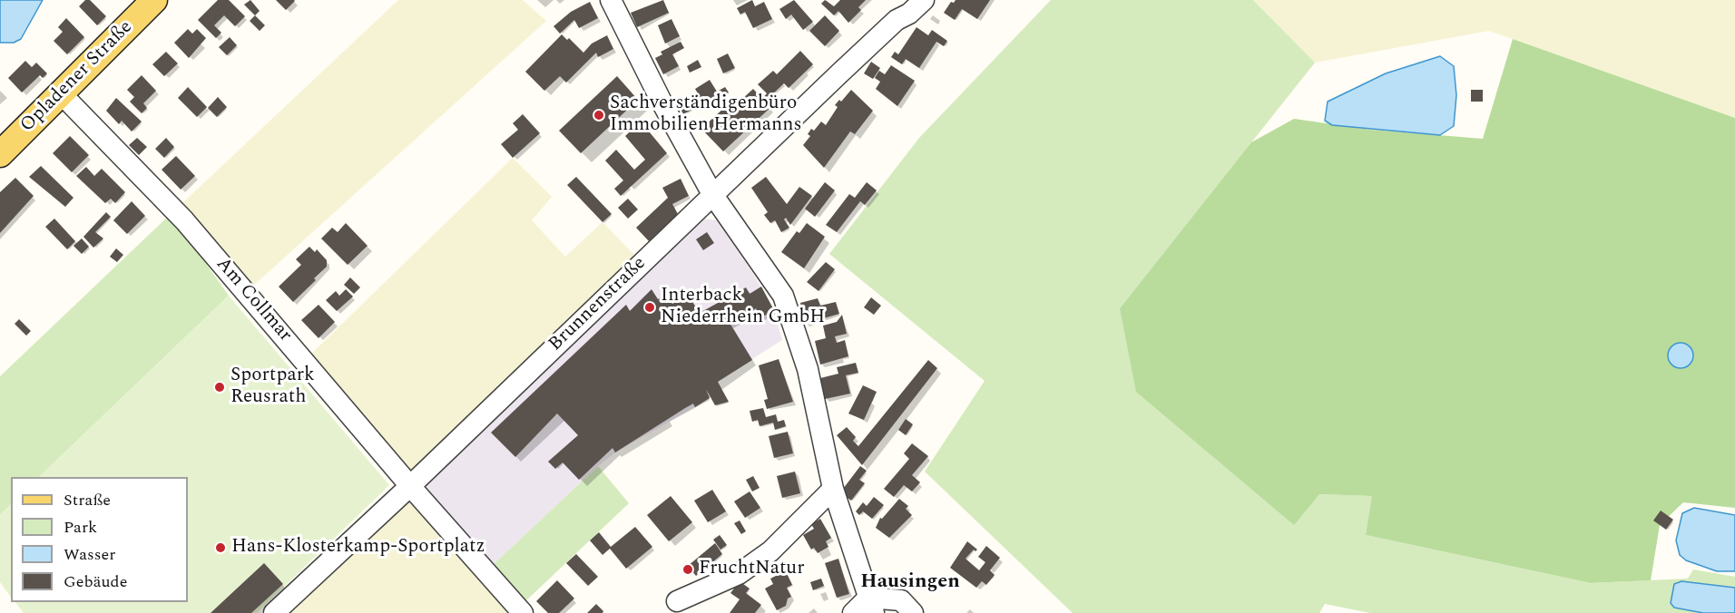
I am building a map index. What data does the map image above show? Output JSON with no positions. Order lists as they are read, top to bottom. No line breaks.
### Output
{"streets":{"main road":["Opladener Straße"],"street":["Am Collmar","Brunnenstraße"]},"crossings":[["Opladener Straße","Am Collmar"],["Am Collmar","Brunnenstraße"]],"districts":["Hausingen"],"places":["Sachverständigenbüro Immobilien Hermanns","Interback Niederrhein GmbH","Sportpark Reusrath","Hans-Klosterkamp-Sportplatz","FruchtNatur"],"legend":["Straße","Park","Wasser","Gebäude"]}
